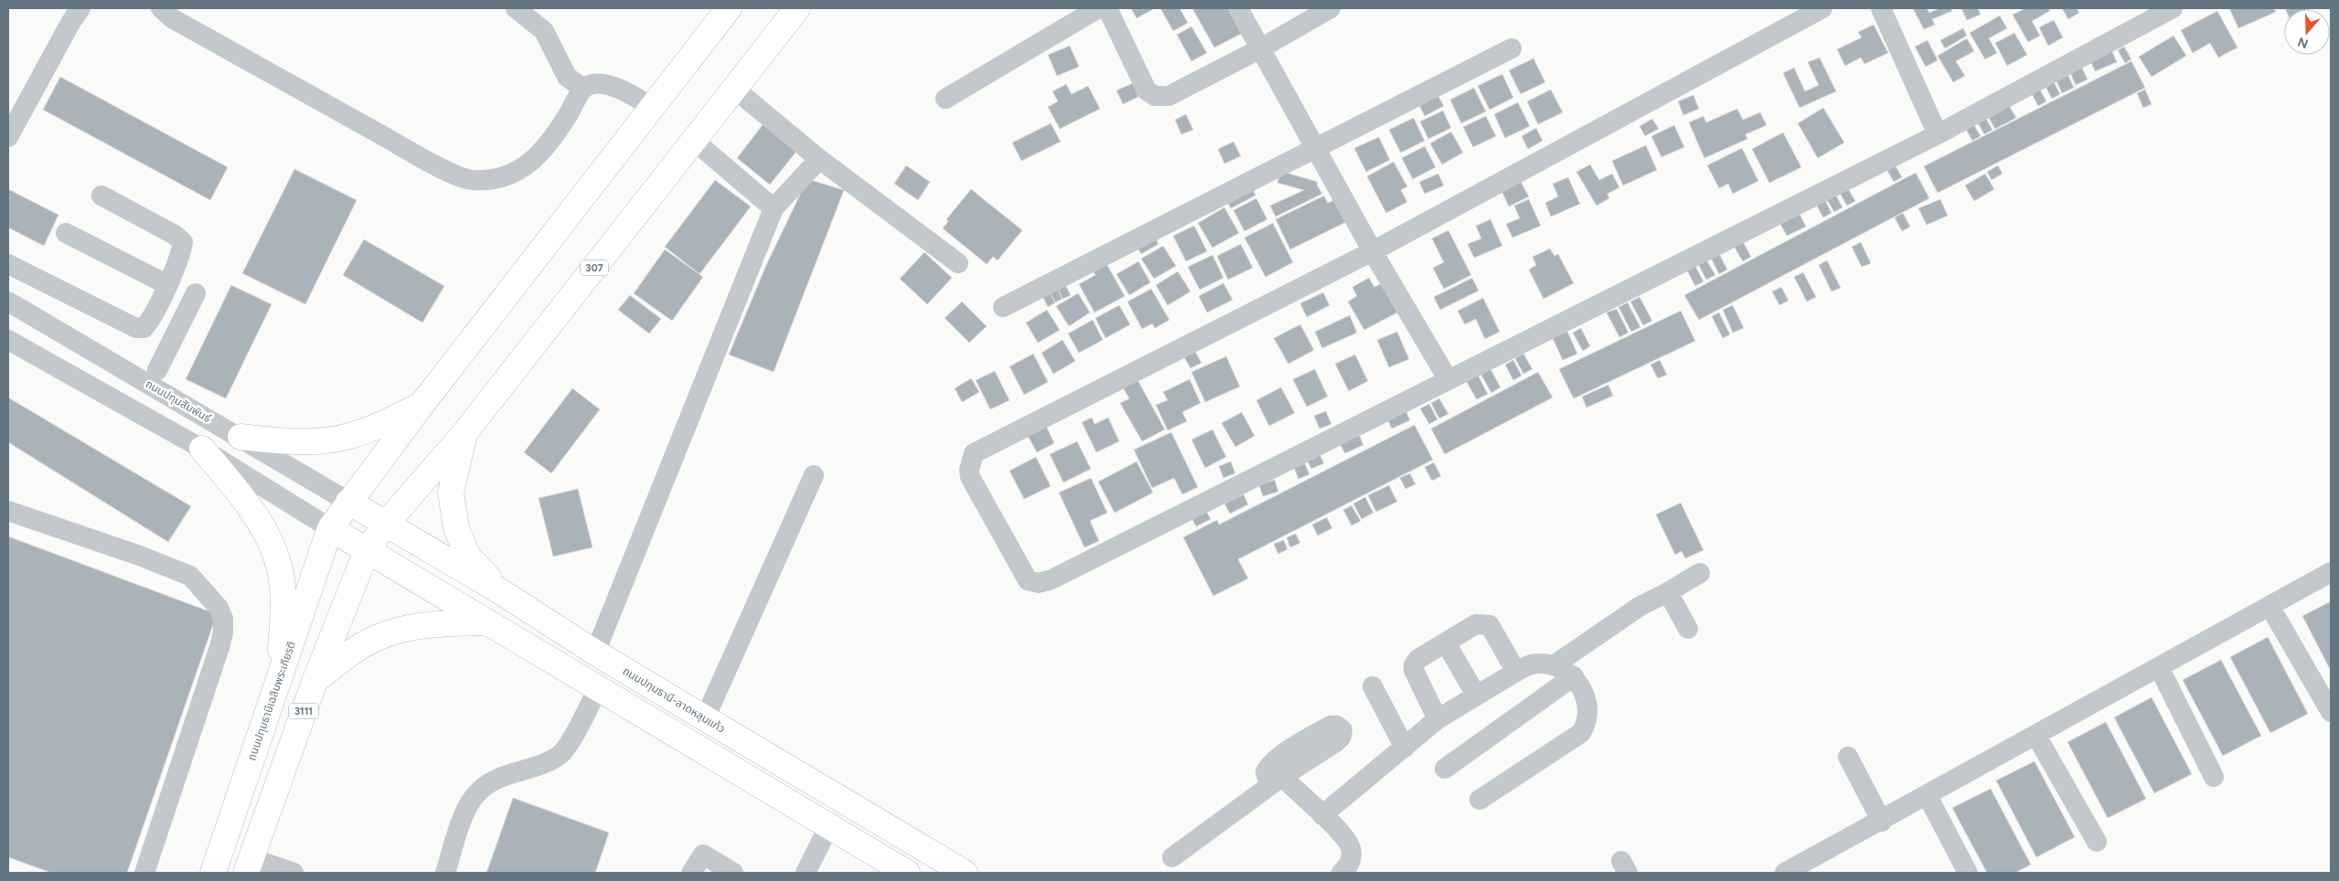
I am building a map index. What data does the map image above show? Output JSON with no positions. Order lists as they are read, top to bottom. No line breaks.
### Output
{"streets":{"main road":["307","ถนนปทุมธานี-ลาดหลุมแก้ว","ถนนปทุมธานีเฉลิมพระเกียรติ","3111"],"street":["ถนนปทุมสัมพันธ์"]},"crossings":[["307","ถนนปทุมธานี-ลาดหลุมแก้ว"],["ถนนปทุมสัมพันธ์","ถนนปทุมธานี-ลาดหลุมแก้ว"],["ถนนปทุมสัมพันธ์","ถนนปทุมธานีเฉลิมพระเกียรติ"],["ถนนปทุมธานี-ลาดหลุมแก้ว","ถนนปทุมธานีเฉลิมพระเกียรติ"]],"north":"bottom"}
